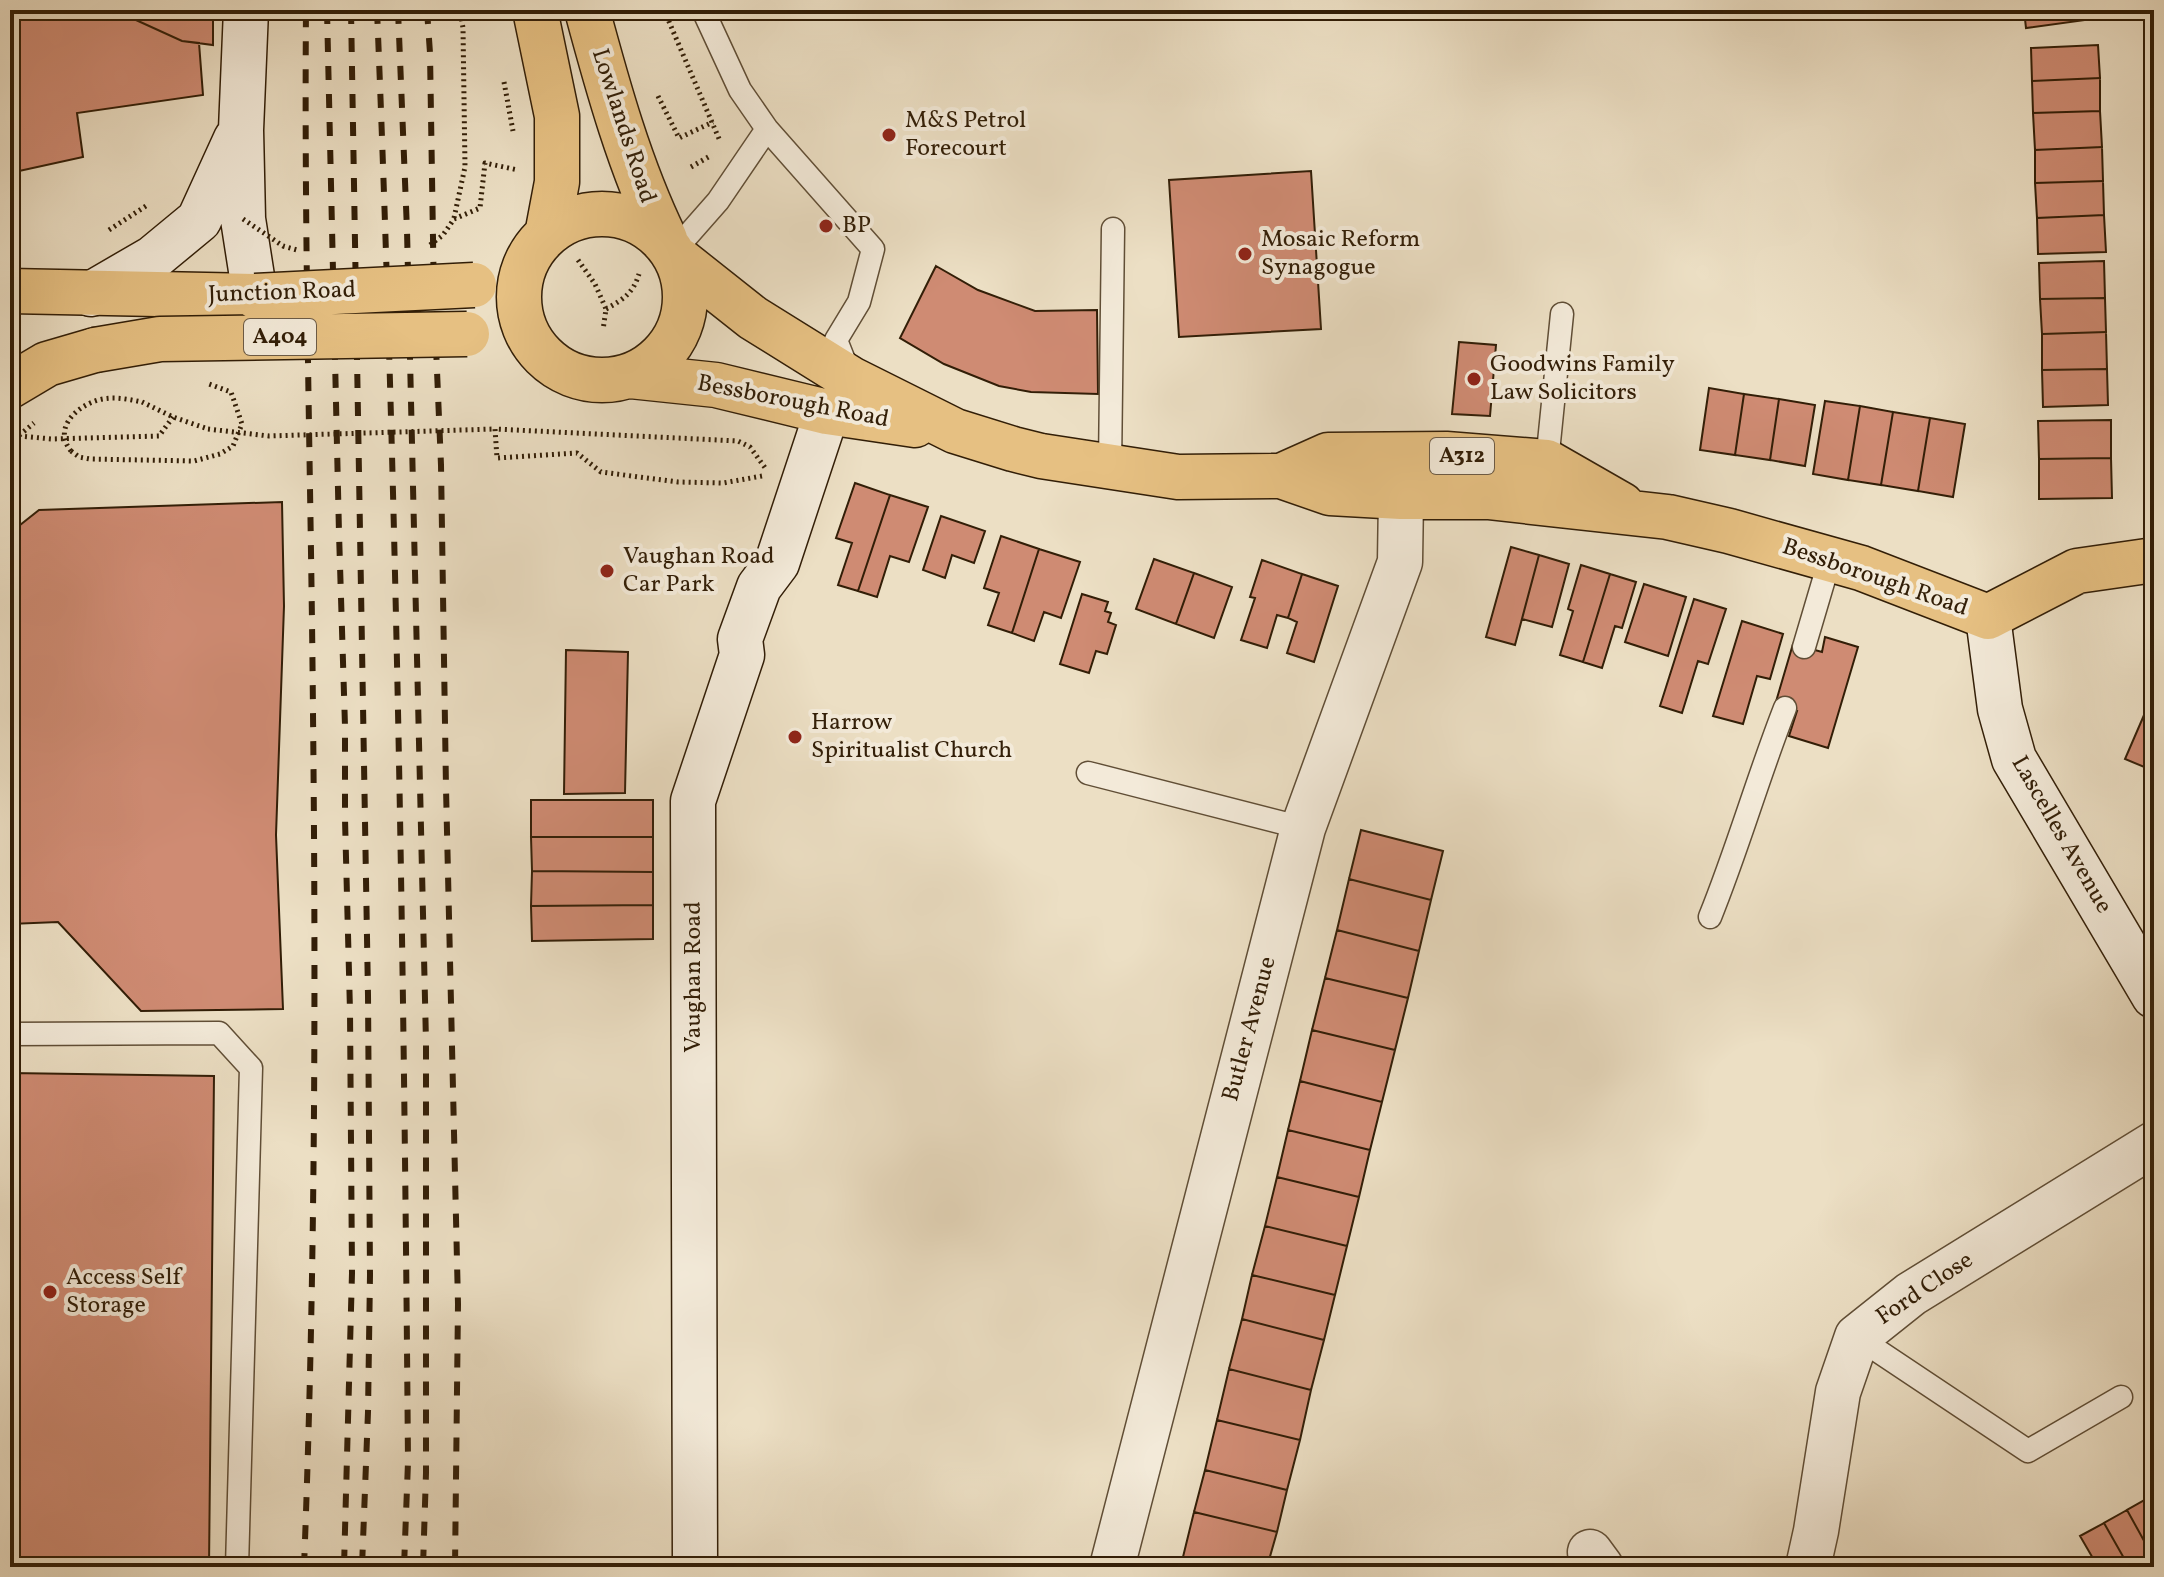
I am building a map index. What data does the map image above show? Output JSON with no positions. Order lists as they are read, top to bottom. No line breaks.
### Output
{"streets":{"main road":["Lowlands Road","Junction Road","A404","Bessborough Road","A312"],"street":["Lascelles Avenue","Vaughan Road","Butler Avenue","Ford Close"]},"crossings":[["Lowlands Road","Bessborough Road"],["Junction Road","Bessborough Road"],["Bessborough Road","Lascelles Avenue"],["Bessborough Road","Vaughan Road"],["Bessborough Road","Butler Avenue"]],"places":["M&S Petrol Forecourt","BP","Mosaic Reform Synagogue","Goodwins Family Law Solicitors","Vaughan Road Car Park","Harrow Spiritualist Church","Access Self Storage"]}
